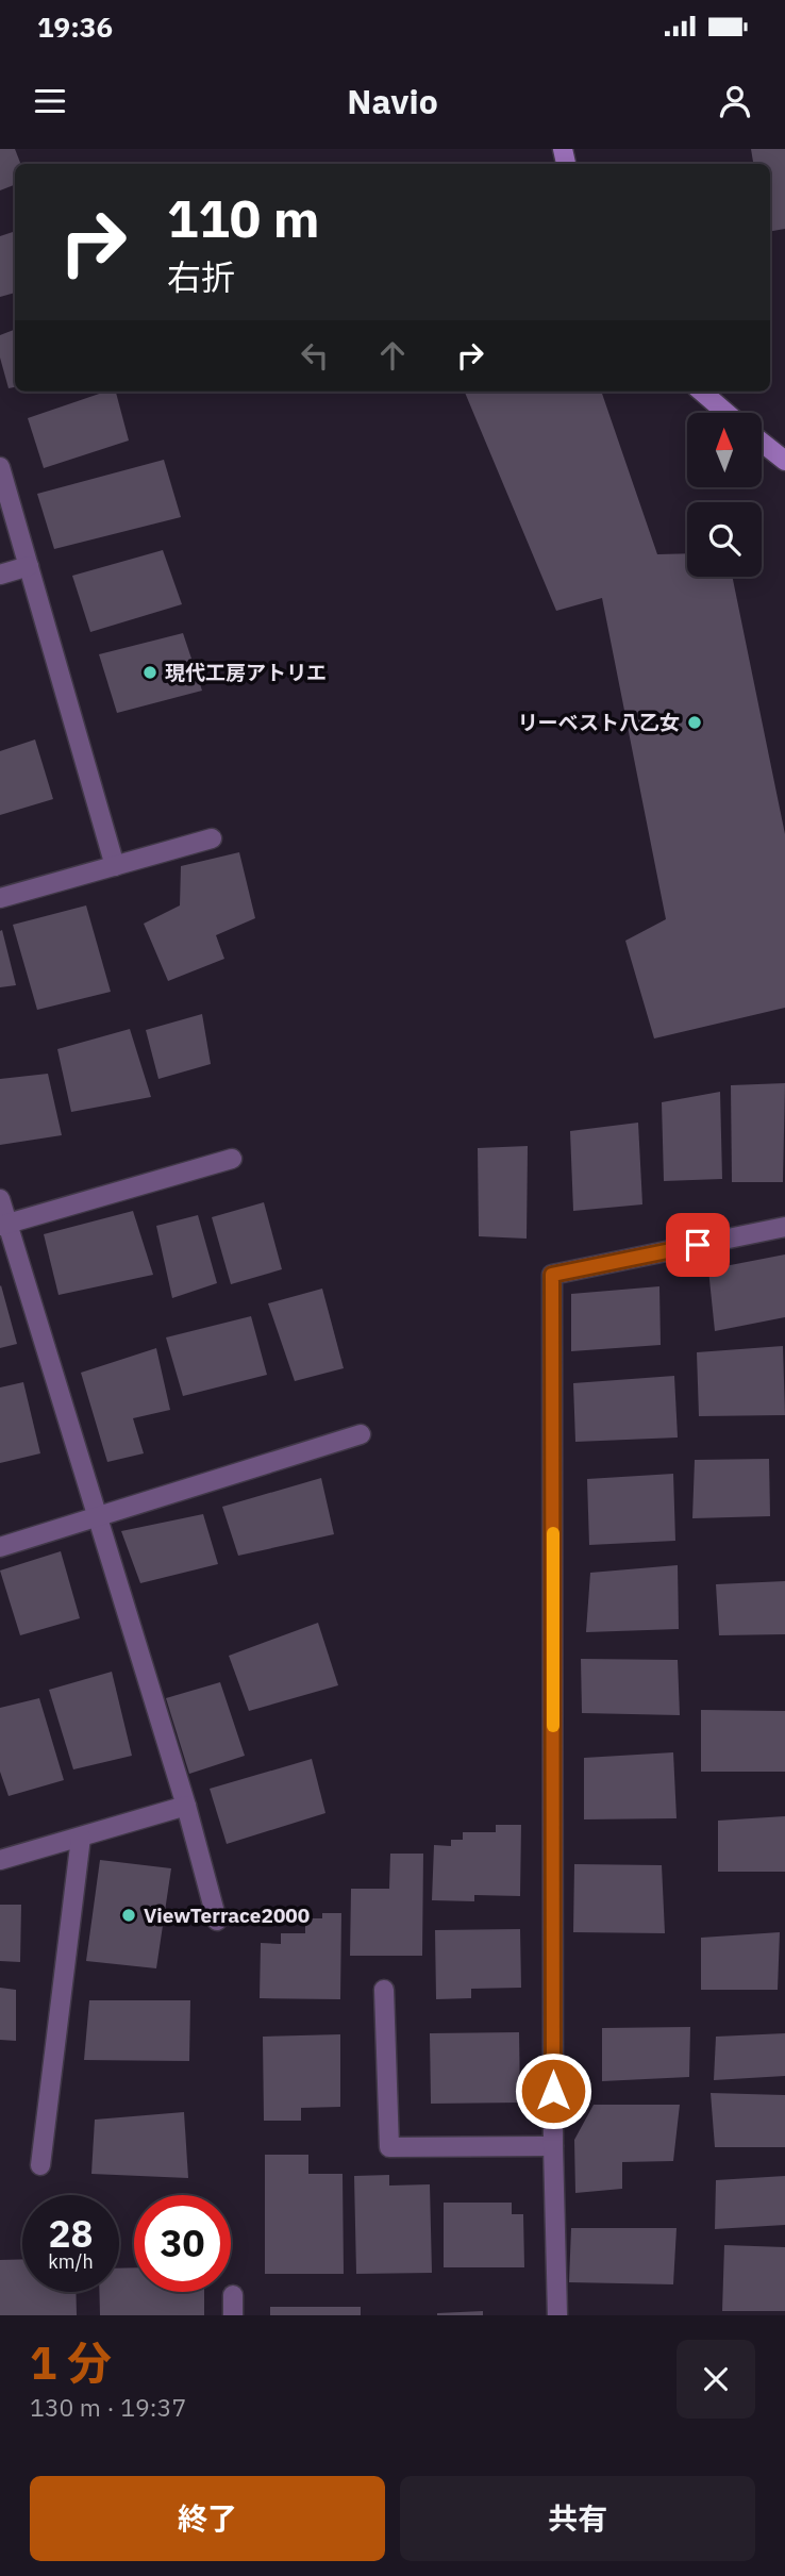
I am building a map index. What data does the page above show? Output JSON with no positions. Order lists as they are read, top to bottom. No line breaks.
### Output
{"places":["現代工房アトリエ","リーベスト八乙女","ViewTerrace2000"],"north":"top","page":{"status":"19:36","header":"Navio","turn":["110 m","右折"],"speed":"28 km/h","limit":"30","heading":["1 分","130 m · 19:37"],"buttons":["終了","共有"]}}
